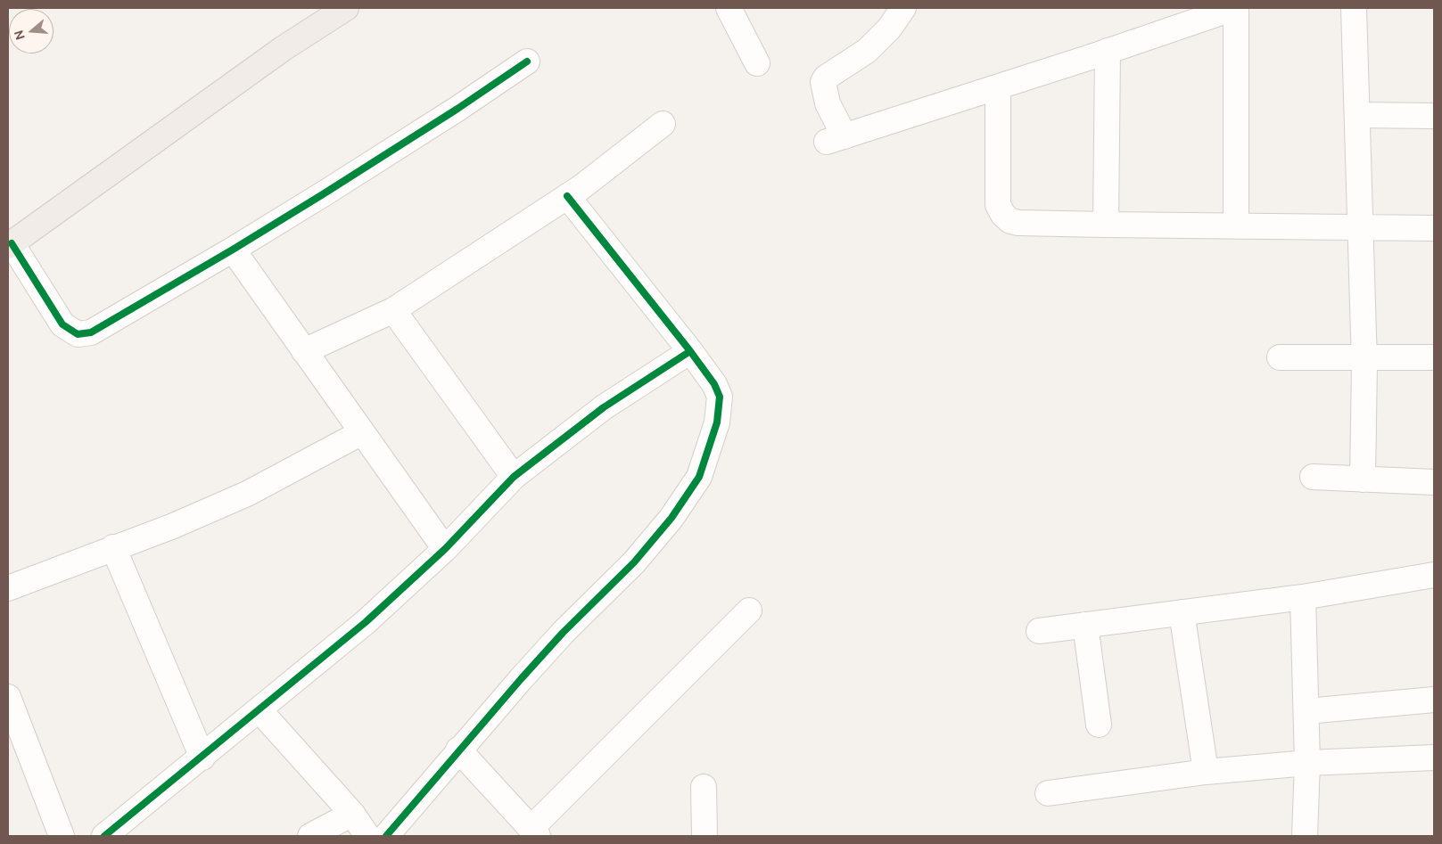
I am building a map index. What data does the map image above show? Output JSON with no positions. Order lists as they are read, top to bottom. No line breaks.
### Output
{"north":"left"}
